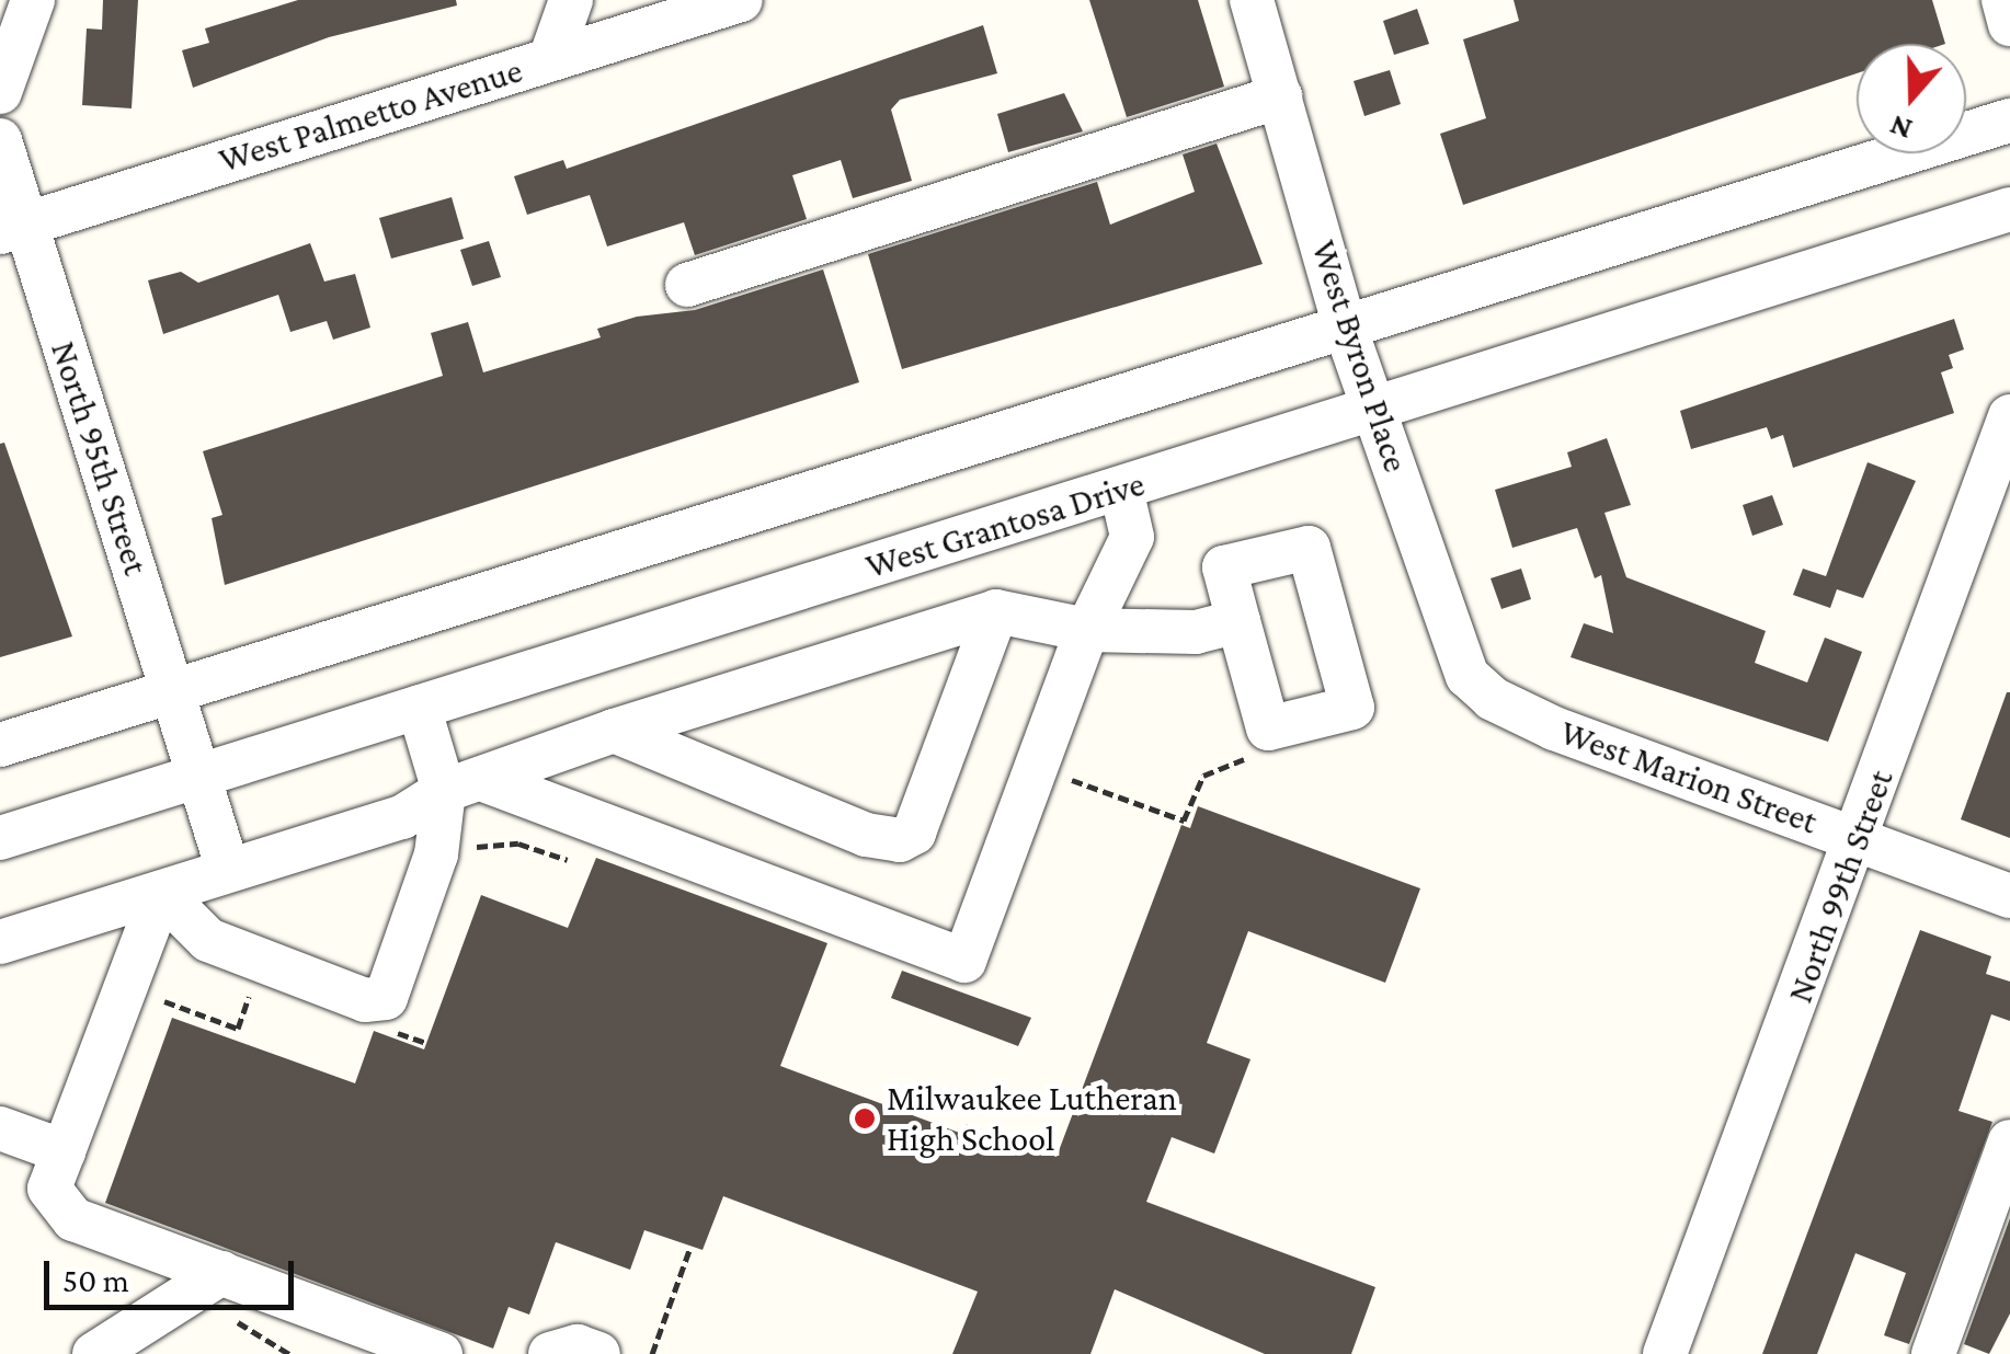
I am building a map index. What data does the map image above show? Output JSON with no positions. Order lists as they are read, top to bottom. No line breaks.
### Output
{"streets":{"street":["West Palmetto Avenue","West Byron Place","North 95th Street","West Grantosa Drive","West Marion Street","North 99th Street"]},"crossings":[["West Palmetto Avenue","North 95th Street"],["West Byron Place","West Grantosa Drive"],["West Byron Place","West Marion Street"],["North 95th Street","West Grantosa Drive"],["West Marion Street","North 99th Street"]],"places":["Milwaukee Lutheran High School"],"scale_bar":"50 m","north":"bottom"}
